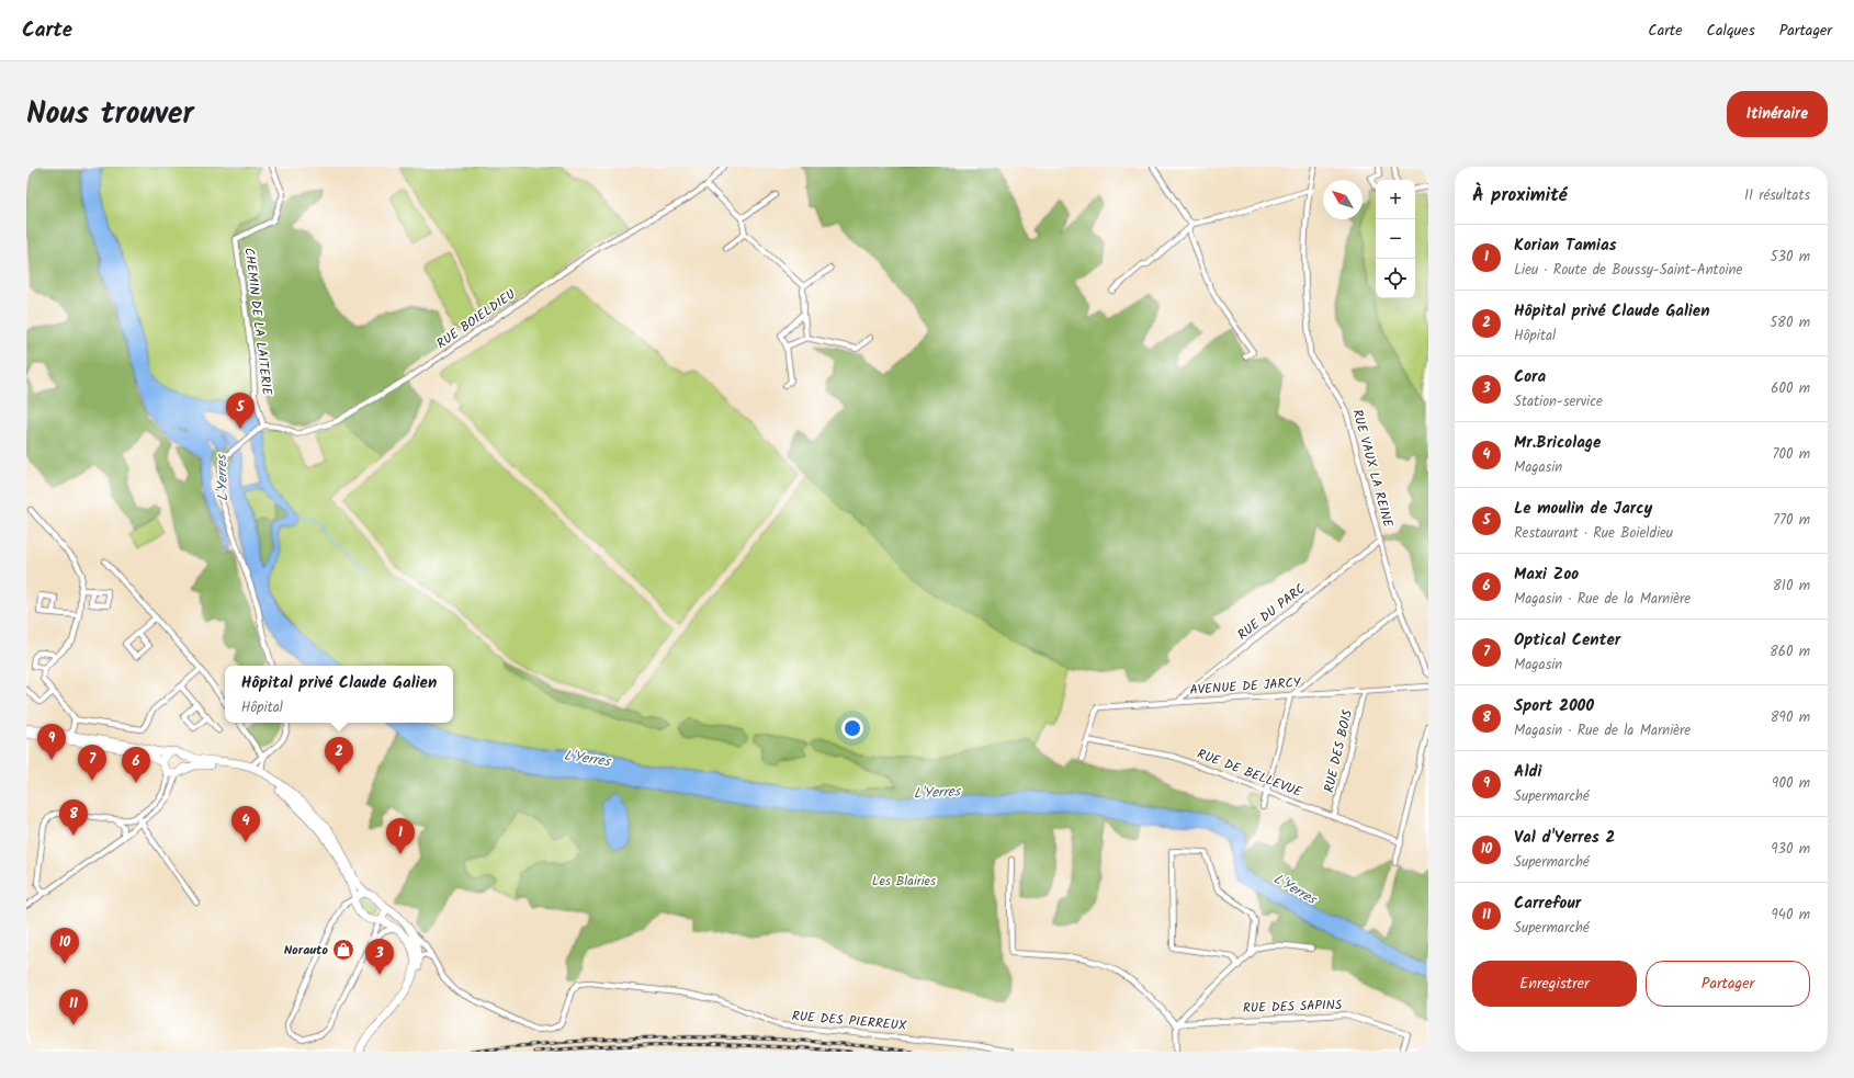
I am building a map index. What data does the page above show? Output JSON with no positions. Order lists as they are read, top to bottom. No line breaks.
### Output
{"streets":{"street":["RUE BOIELDIEU","CHEMIN DE LA LAITERIE","RUE VAUX LA REINE","RUE DU PARC","AVENUE DE JARCY","RUE DES BOIS","RUE DE BELLEVUE","RUE DES SAPINS","RUE DES PIERREUX"]},"crossings":[["RUE BOIELDIEU","CHEMIN DE LA LAITERIE"],["RUE VAUX LA REINE","RUE DU PARC"],["RUE DU PARC","AVENUE DE JARCY"],["AVENUE DE JARCY","RUE DES BOIS"],["AVENUE DE JARCY","RUE DE BELLEVUE"],["RUE DES BOIS","RUE DE BELLEVUE"]],"water":["L'Yerres"],"parks":["Les Blairies"],"places":{"shop":["Norauto"]},"north":"top left","page":{"header":"Carte","nav":["Carte","Calques","Partager"],"title":"Nous trouver","buttons":["Itinéraire",["Enregistrer","Partager"]],"heading":["À proximité","11 résultats"],"map_buttons":["+","−"],"list":[{"mark":"1","name":"Korian Tamias","note":"Lieu · Route de Boussy-Saint-Antoine","value":"530 m"},{"mark":"2","name":"Hôpital privé Claude Galien","note":"Hôpital","value":"580 m"},{"mark":"3","name":"Cora","note":"Station-service","value":"600 m"},{"mark":"4","name":"Mr.Bricolage","note":"Magasin","value":"700 m"},{"mark":"5","name":"Le moulin de Jarcy","note":"Restaurant · Rue Boieldieu","value":"770 m"},{"mark":"6","name":"Maxi Zoo","note":"Magasin · Rue de la Marnière","value":"810 m"},{"mark":"7","name":"Optical Center","note":"Magasin","value":"860 m"},{"mark":"8","name":"Sport 2000","note":"Magasin · Rue de la Marnière","value":"890 m"},{"mark":"9","name":"Aldi","note":"Supermarché","value":"900 m"},{"mark":"10","name":"Val d'Yerres 2","note":"Supermarché","value":"930 m"},{"mark":"11","name":"Carrefour","note":"Supermarché","value":"940 m"}],"pins":["5","9","2","7","6","8","4","1","10","3","11"],"popup":["Hôpital privé Claude Galien","Hôpital"]}}
